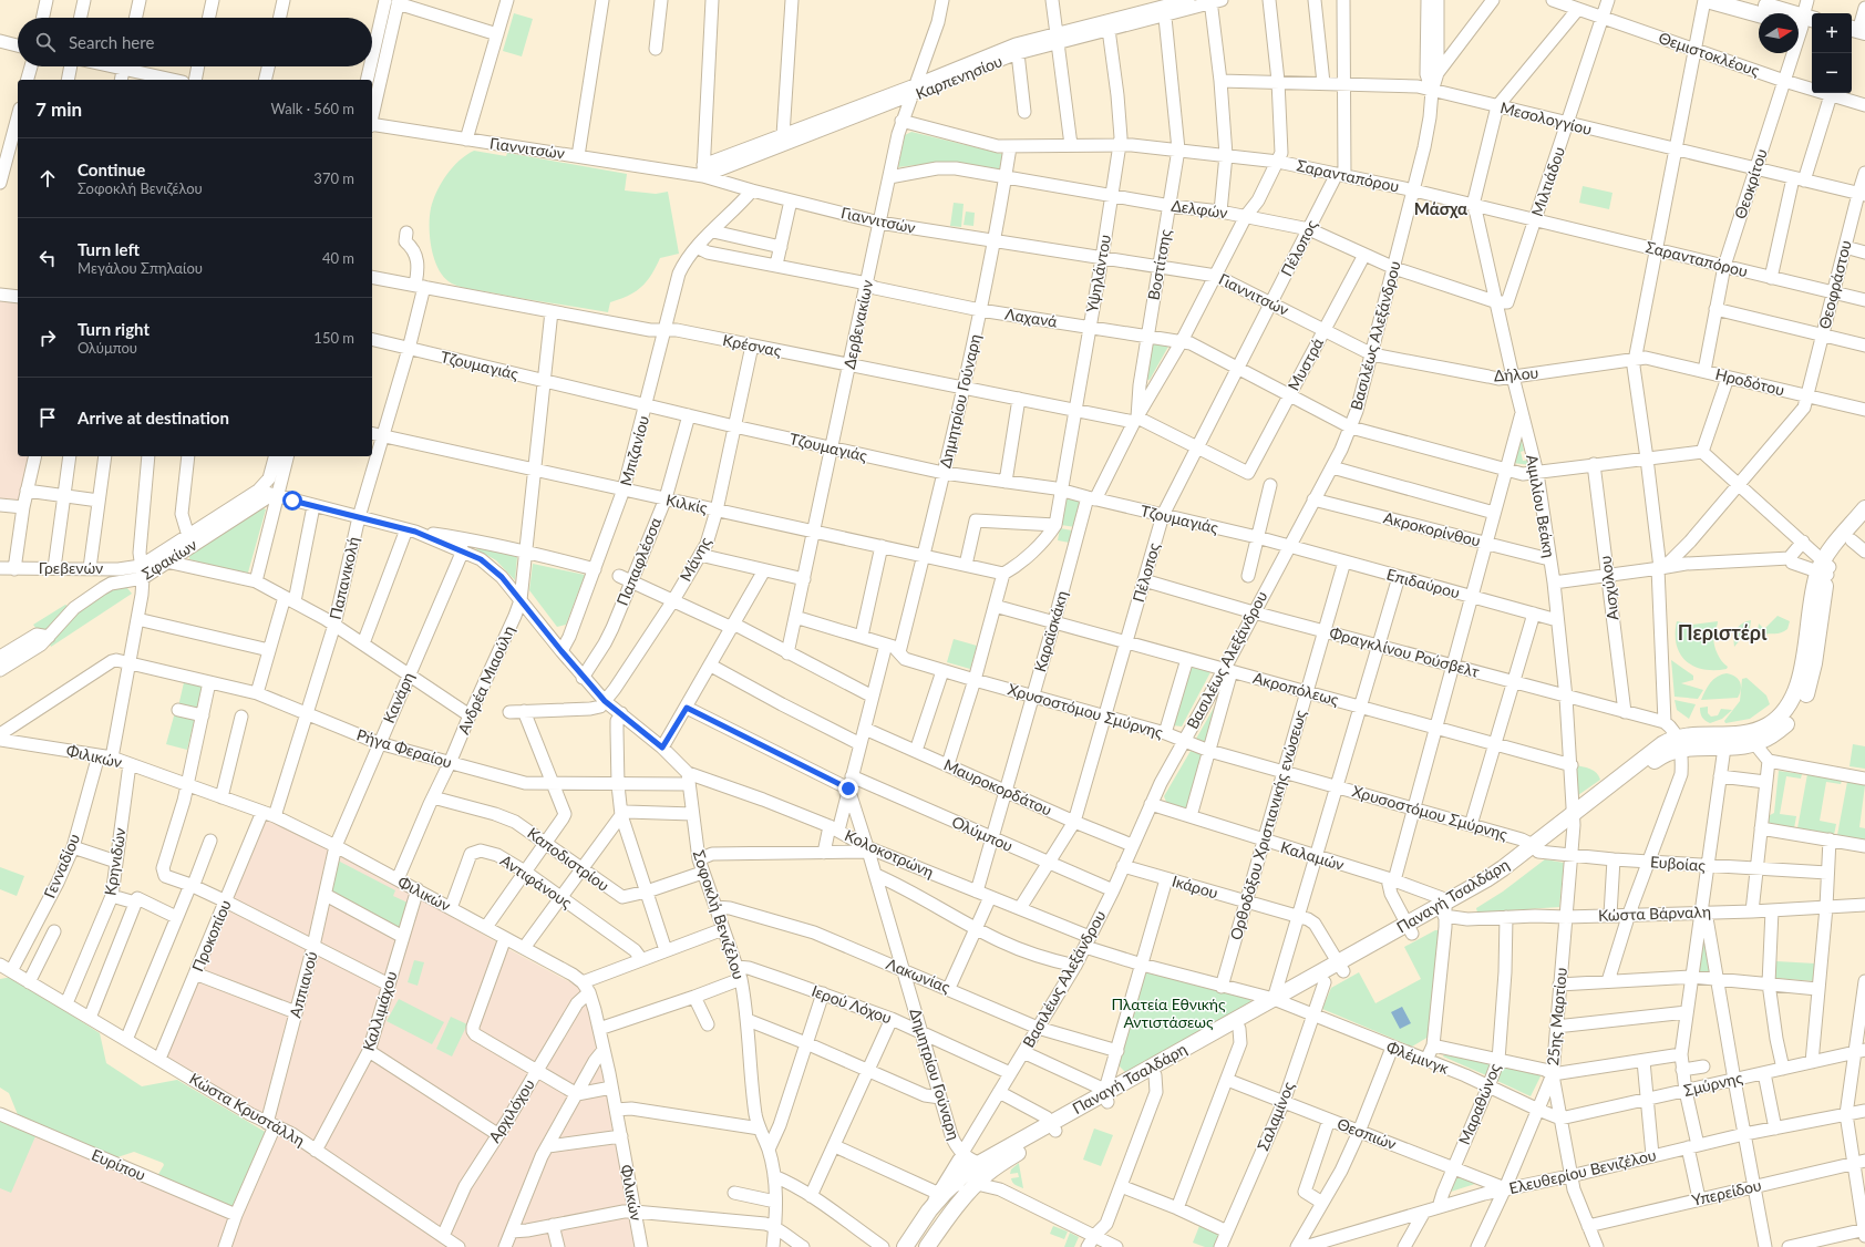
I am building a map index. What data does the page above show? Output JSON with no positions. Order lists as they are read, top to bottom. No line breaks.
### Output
{"streets":{"main road":["Παναγή Τσαλδάρη"],"street":["Θεμιστοκλέους","Καρπενησίου","Μεσολογγίου","Γιαννιτσών","Σαρανταπόρου","Μιλτιάδου","Θεοκρίτου","Δελφών","Πέλοπος","Βοστίτσης","Υψηλάντου","Θεοφράστου","Λαχανά","Δερβενακίων","Βασιλέως Αλεξάνδρου","Κρέσνας","Μυστρά","Τζουμαγιάς","Δήλου","Ηροδότου","Δημητρίου Γούναρη","Μπιζανίου","Κιλκίς","Αιμιλίου Βεάκη","Ακροκορίνθου","Σφακίων","Μάνης","Παπαφλέσσα","Γρεβενών","Παπανικολή","Επιδαύρου","Αισχύλου","Καραϊσκάκη","Φραγκλίνου Ρούσβελτ","Ανδρέα Μιαούλη","Ακροπόλεως","Κανάρη","Χρυσοστόμου Σμύρνης","Ρήγα Φεραίου","Φιλικών","Μαυροκορδάτου","Ορθοδόξου Χριστιανικής ενώσεως","Ολύμπου","Κολοκοτρώνη","Καλαμών","Καποδιστρίου","Κρηνιδών","Ευβοίας","Γενναδίου","Αντιφάνους","Ικάρου","Κώστα Βάρναλη","Σοφοκλή Βενιζέλου","Προκοπίου","Λακωνίας","Αππιανού","Ιερού Λόχου","Καλλιμάχου","25ης Μαρτίου","Φλέμινγκ","Σμύρνης","Μαραθώνος","Κώστα Κρυστάλλη","Αρχιλόχου","Σαλαμίνος","Θεσπιών","Ευρίπου","Ελευθερίου Βενιζέλου","Υπερείδου"]},"crossings":[["Θεμιστοκλέους","Μιλτιάδου"],["Θεμιστοκλέους","Θεοκρίτου"],["Καρπενησίου","Γιαννιτσών"],["Καρπενησίου","Βοστίτσης"],["Καρπενησίου","Υψηλάντου"],["Καρπενησίου","Δερβενακίων"],["Μεσολογγίου","Μιλτιάδου"],["Μεσολογγίου","Θεοκρίτου"],["Μεσολογγίου","Θεοφράστου"],["Μεσολογγίου","Βασιλέως Αλεξάνδρου"],["Μεσολογγίου","Καραϊσκάκη"],["Γιαννιτσών","Πέλοπος"],["Γιαννιτσών","Βοστίτσης"],["Γιαννιτσών","Υψηλάντου"],["Γιαννιτσών","Δερβενακίων"],["Γιαννιτσών","Βασιλέως Αλεξάνδρου"],["Γιαννιτσών","Μυστρά"],["Γιαννιτσών","Δήλου"],["Γιαννιτσών","Δημητρίου Γούναρη"],["Γιαννιτσών","Μπιζανίου"],["Γιαννιτσών","Καραϊσκάκη"],["Σαρανταπόρου","Μιλτιάδου"],["Σαρανταπόρου","Θεοκρίτου"],["Σαρανταπόρου","Πέλοπος"],["Σαρανταπόρου","Βοστίτσης"],["Σαρανταπόρου","Υψηλάντου"],["Σαρανταπόρου","Θεοφράστου"],["Σαρανταπόρου","Δερβενακίων"],["Σαρανταπόρου","Βασιλέως Αλεξάνδρου"],["Σαρανταπόρου","Δημητρίου Γούναρη"],["Σαρανταπόρου","Αιμιλίου Βεάκη"],["Σαρανταπόρου","Καραϊσκάκη"],["Μιλτιάδου","Δελφών"],["Μιλτιάδου","Αιμιλίου Βεάκη"],["Θεοκρίτου","Ηροδότου"],["Δελφών","Πέλοπος"],["Δελφών","Βοστίτσης"],["Δελφών","Υψηλάντου"],["Δελφών","Δερβενακίων"],["Δελφών","Βασιλέως Αλεξάνδρου"],["Δελφών","Μυστρά"],["Δελφών","Δημητρίου Γούναρη"],["Δελφών","Αιμιλίου Βεάκη"],["Δελφών","Καραϊσκάκη"],["Πέλοπος","Λαχανά"],["Πέλοπος","Κρέσνας"],["Πέλοπος","Τζουμαγιάς"],["Πέλοπος","Φραγκλίνου Ρούσβελτ"],["Πέλοπος","Ακροπόλεως"],["Πέλοπος","Χρυσοστόμου Σμύρνης"],["Πέλοπος","Μαυροκορδάτου"],["Πέλοπος","Ολύμπου"],["Πέλοπος","Κολοκοτρώνη"],["Βοστίτσης","Λαχανά"],["Βοστίτσης","Κρέσνας"],["Βοστίτσης","Καραϊσκάκη"],["Υψηλάντου","Λαχανά"],["Υψηλάντου","Κρέσνας"],["Υψηλάντου","Τζουμαγιάς"],["Θεοφράστου","Ηροδότου"],["Λαχανά","Δερβενακίων"],["Λαχανά","Βασιλέως Αλεξάνδρου"],["Λαχανά","Μυστρά"],["Λαχανά","Δημητρίου Γούναρη"],["Λαχανά","Μπιζανίου"],["Λαχανά","Αιμιλίου Βεάκη"],["Λαχανά","Αισχύλου"],["Λαχανά","Καραϊσκάκη"],["Δερβενακίων","Κρέσνας"],["Δερβενακίων","Τζουμαγιάς"],["Δερβενακίων","Κιλκίς"],["Δερβενακίων","Χρυσοστόμου Σμύρνης"],["Βασιλέως Αλεξάνδρου","Τζουμαγιάς"],["Βασιλέως Αλεξάνδρου","Δήλου"],["Βασιλέως Αλεξάνδρου","Δημητρίου Γούναρη"],["Βασιλέως Αλεξάνδρου","Ακροκορίνθου"],["Βασιλέως Αλεξάνδρου","Επιδαύρου"],["Βασιλέως Αλεξάνδρου","Φραγκλίνου Ρούσβελτ"],["Βασιλέως Αλεξάνδρου","Ακροπόλεως"],["Βασιλέως Αλεξάνδρου","Χρυσοστόμου Σμύρνης"],["Βασιλέως Αλεξάνδρου","Μαυροκορδάτου"],["Βασιλέως Αλεξάνδρου","Ολύμπου"],["Βασιλέως Αλεξάνδρου","Κολοκοτρώνη"],["Βασιλέως Αλεξάνδρου","Καλαμών"],["Βασιλέως Αλεξάνδρου","Ικάρου"],["Βασιλέως Αλεξάνδρου","Παναγή Τσαλδάρη"],["Βασιλέως Αλεξάνδρου","Λακωνίας"],["Βασιλέως Αλεξάνδρου","Ιερού Λόχου"],["Κρέσνας","Μυστρά"],["Κρέσνας","Δημητρίου Γούναρη"],["Κρέσνας","Μπιζανίου"],["Κρέσνας","Μάνης"],["Κρέσνας","Παπανικολή"],["Κρέσνας","Καραϊσκάκη"],["Κρέσνας","Ανδρέα Μιαούλη"],["Τζουμαγιάς","Δημητρίου Γούναρη"],["Τζουμαγιάς","Μπιζανίου"],["Τζουμαγιάς","Μάνης"],["Τζουμαγιάς","Παπαφλέσσα"],["Τζουμαγιάς","Παπανικολή"],["Τζουμαγιάς","Επιδαύρου"],["Τζουμαγιάς","Καραϊσκάκη"],["Τζουμαγιάς","Ανδρέα Μιαούλη"],["Δήλου","Ηροδότου"],["Δήλου","Αιμιλίου Βεάκη"],["Δημητρίου Γούναρη","Κιλκίς"],["Δημητρίου Γούναρη","Χρυσοστόμου Σμύρνης"],["Δημητρίου Γούναρη","Κολοκοτρώνη"],["Δημητρίου Γούναρη","Λακωνίας"],["Δημητρίου Γούναρη","Ιερού Λόχου"],["Μπιζανίου","Κιλκίς"],["Κιλκίς","Μάνης"],["Κιλκίς","Παπαφλέσσα"],["Κιλκίς","Παπανικολή"],["Κιλκίς","Ανδρέα Μιαούλη"],["Αιμιλίου Βεάκη","Ακροκορίνθου"],["Αιμιλίου Βεάκη","Επιδαύρου"],["Αιμιλίου Βεάκη","Φραγκλίνου Ρούσβελτ"],["Αιμιλίου Βεάκη","Ακροπόλεως"],["Αιμιλίου Βεάκη","Παναγή Τσαλδάρη"],["Αιμιλίου Βεάκη","25ης Μαρτίου"],["Σφακίων","Γρεβενών"],["Παπανικολή","Ρήγα Φεραίου"],["Παπανικολή","Φιλικών"],["Επιδαύρου","Ορθοδόξου Χριστιανικής ενώσεως"],["Αισχύλου","Φραγκλίνου Ρούσβελτ"],["Καραϊσκάκη","Ακροπόλεως"],["Καραϊσκάκη","Χρυσοστόμου Σμύρνης"],["Καραϊσκάκη","Μαυροκορδάτου"],["Καραϊσκάκη","Ολύμπου"],["Καραϊσκάκη","Κολοκοτρώνη"],["Φραγκλίνου Ρούσβελτ","Ορθοδόξου Χριστιανικής ενώσεως"],["Ανδρέα Μιαούλη","Ρήγα Φεραίου"],["Ανδρέα Μιαούλη","Φιλικών"],["Ανδρέα Μιαούλη","Καποδιστρίου"],["Ακροπόλεως","Ορθοδόξου Χριστιανικής ενώσεως"],["Κανάρη","Ρήγα Φεραίου"],["Κανάρη","Φιλικών"],["Κανάρη","Αππιανού"],["Χρυσοστόμου Σμύρνης","Ορθοδόξου Χριστιανικής ενώσεως"],["Χρυσοστόμου Σμύρνης","Ευβοίας"],["Χρυσοστόμου Σμύρνης","Παναγή Τσαλδάρη"],["Ρήγα Φεραίου","Κολοκοτρώνη"],["Ρήγα Φεραίου","Σοφοκλή Βενιζέλου"],["Φιλικών","Κρηνιδών"],["Φιλικών","Γενναδίου"],["Φιλικών","Αντιφάνους"],["Φιλικών","Προκοπίου"],["Φιλικών","Αππιανού"],["Φιλικών","Καλλιμάχου"],["Φιλικών","Αρχιλόχου"],["Ορθοδόξου Χριστιανικής ενώσεως","Καλαμών"],["Ορθοδόξου Χριστιανικής ενώσεως","Ικάρου"],["Ορθοδόξου Χριστιανικής ενώσεως","Φλέμινγκ"],["Κολοκοτρώνη","Σοφοκλή Βενιζέλου"],["Κολοκοτρώνη","Φλέμινγκ"],["Καλαμών","Παναγή Τσαλδάρη"],["Καλαμών","Κώστα Βάρναλη"],["Καποδιστρίου","Σοφοκλή Βενιζέλου"],["Κρηνιδών","Κώστα Κρυστάλλη"],["Ευβοίας","Παναγή Τσαλδάρη"],["Ευβοίας","25ης Μαρτίου"],["Γενναδίου","Κώστα Κρυστάλλη"],["Ικάρου","Παναγή Τσαλδάρη"],["Παναγή Τσαλδάρη","Κώστα Βάρναλη"],["Παναγή Τσαλδάρη","25ης Μαρτίου"],["Παναγή Τσαλδάρη","Φλέμινγκ"],["Παναγή Τσαλδάρη","Σαλαμίνος"],["Κώστα Βάρναλη","25ης Μαρτίου"],["Κώστα Βάρναλη","Μαραθώνος"],["Σοφοκλή Βενιζέλου","Λακωνίας"],["Σοφοκλή Βενιζέλου","Ιερού Λόχου"],["Προκοπίου","Κώστα Κρυστάλλη"],["Αππιανού","Κώστα Κρυστάλλη"],["Αππιανού","Ευρίπου"],["Καλλιμάχου","Κώστα Κρυστάλλη"],["25ης Μαρτίου","Φλέμινγκ"],["25ης Μαρτίου","Θεσπιών"],["25ης Μαρτίου","Ελευθερίου Βενιζέλου"],["Φλέμινγκ","Σμύρνης"],["Φλέμινγκ","Μαραθώνος"],["Φλέμινγκ","Σαλαμίνος"],["Μαραθώνος","Θεσπιών"],["Μαραθώνος","Ελευθερίου Βενιζέλου"],["Κώστα Κρυστάλλη","Αρχιλόχου"],["Σαλαμίνος","Θεσπιών"],["Θεσπιών","Ελευθερίου Βενιζέλου"]],"districts":["Μάσχα","Περιστέρι"],"parks":["Πλατεία Εθνικής Αντιστάσεως"],"north":"right","page":{"map_buttons":["+","−"],"search":"Search here","heading":["7 min","Walk · 560 m"],"list":[["Continue","Σοφοκλή Βενιζέλου","370 m"],["Turn left","Μεγάλου Σπηλαίου","40 m"],["Turn right","Ολύμπου","150 m"],"Arrive at destination"]}}
